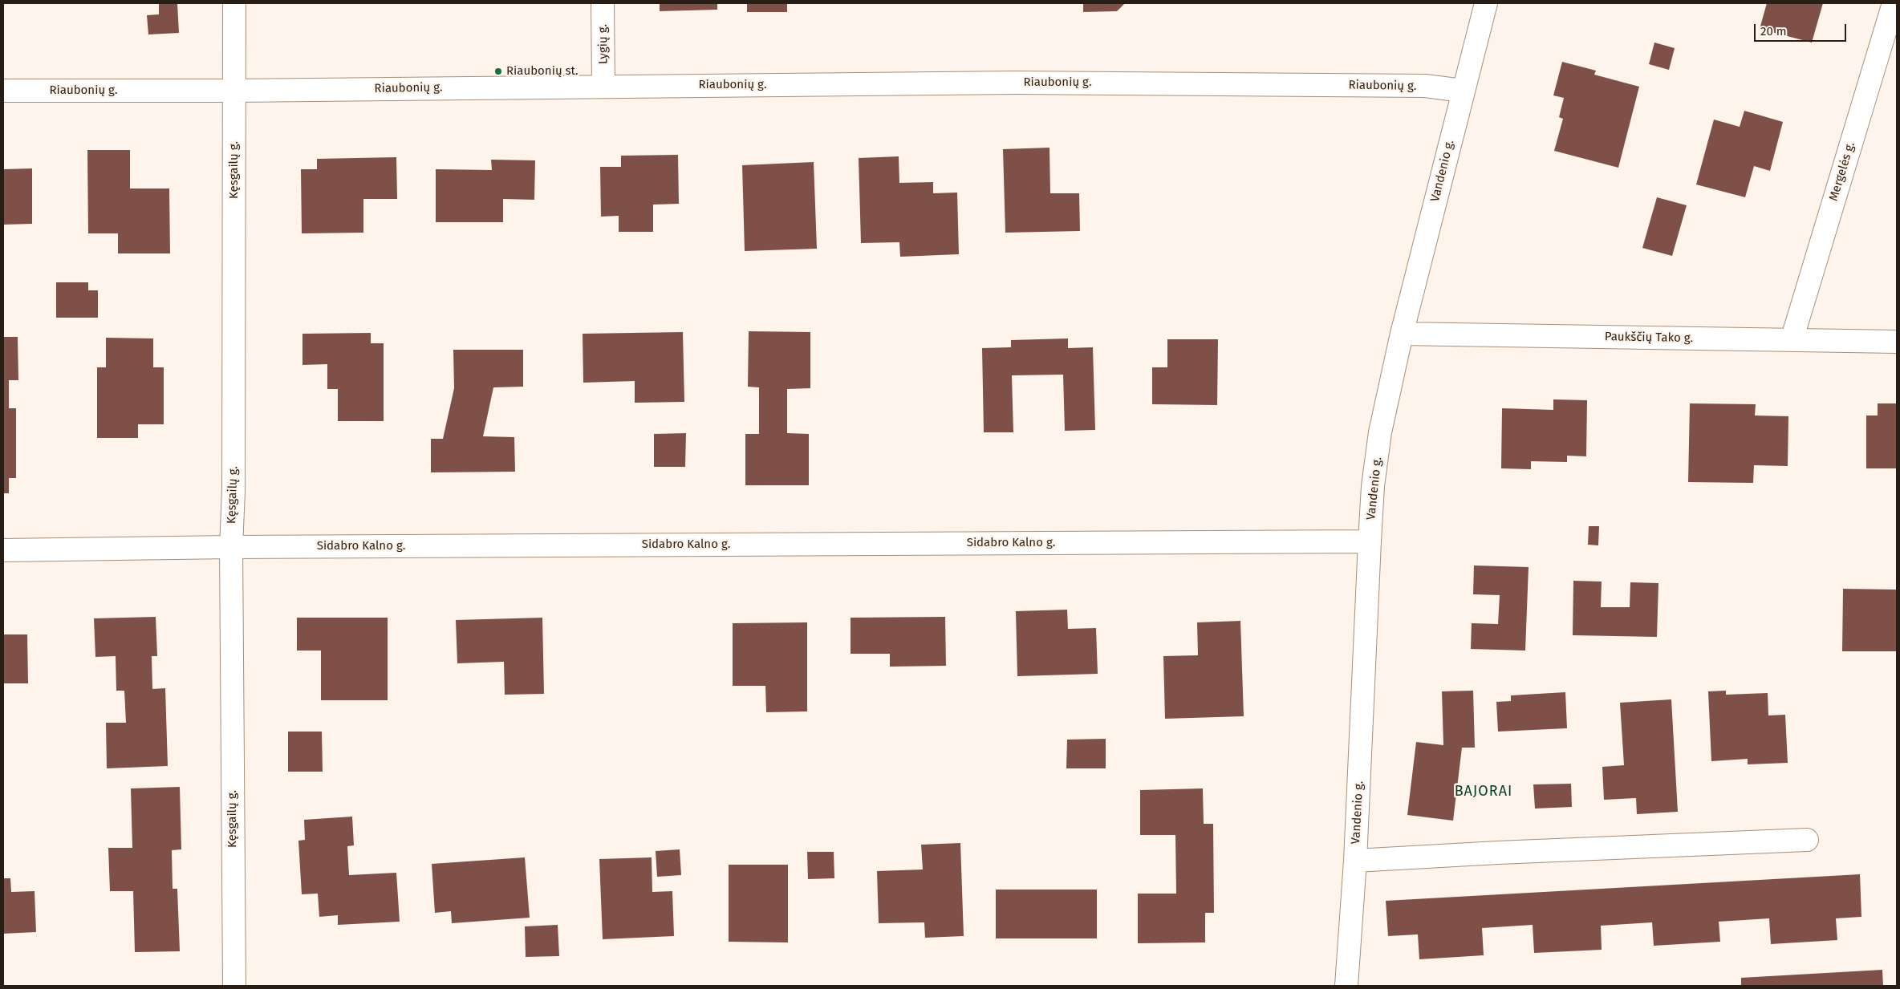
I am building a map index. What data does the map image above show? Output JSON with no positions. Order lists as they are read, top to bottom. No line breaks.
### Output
{"streets":{"street":["Lygių g.","Riaubonių g.","Kęsgailų g.","Vandenio g.","Mergelės g.","Paukščių Tako g.","Sidabro Kalno g."]},"crossings":[["Lygių g.","Riaubonių g."],["Riaubonių g.","Kęsgailų g."],["Riaubonių g.","Vandenio g."],["Kęsgailų g.","Sidabro Kalno g."],["Vandenio g.","Paukščių Tako g."],["Vandenio g.","Sidabro Kalno g."],["Mergelės g.","Paukščių Tako g."]],"districts":["BAJORAI"],"places":["Riaubonių st."],"scale_bar":"20 m"}
